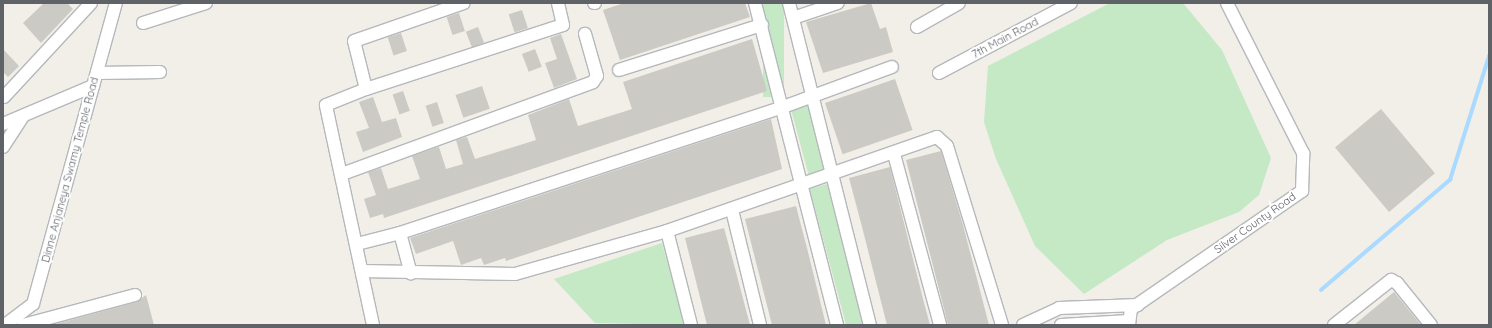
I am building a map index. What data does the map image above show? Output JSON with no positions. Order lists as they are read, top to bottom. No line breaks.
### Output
{"streets":{"street":["7th Main Road","Dinne Anjaneya Swamy Temple Road","Silver County Road"]}}
